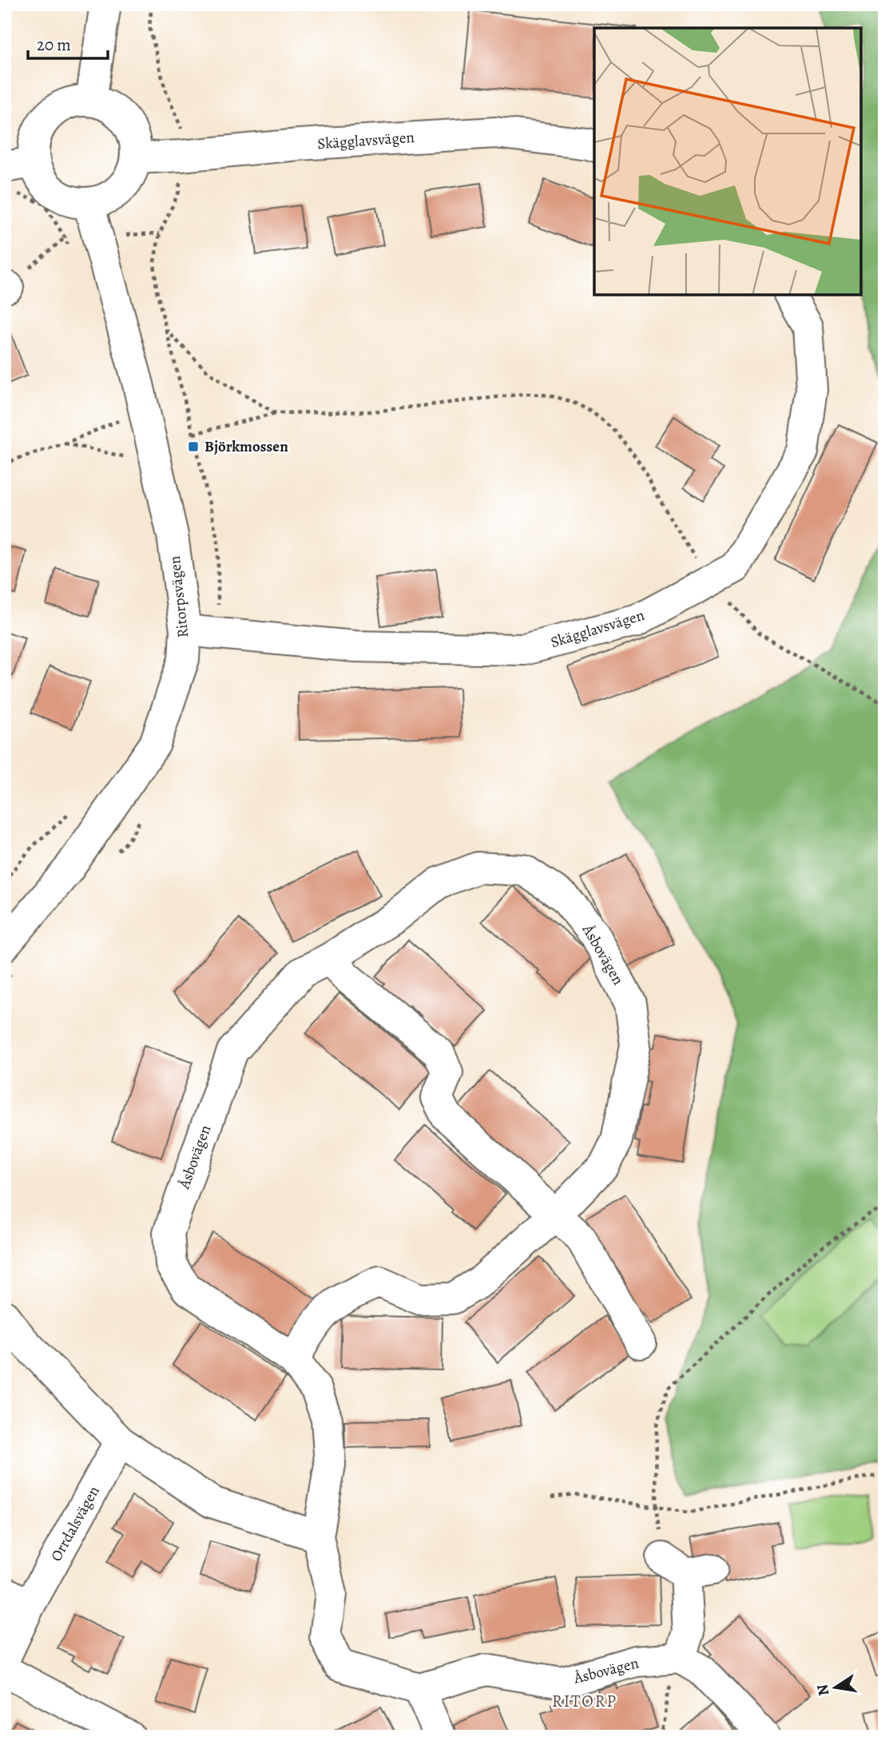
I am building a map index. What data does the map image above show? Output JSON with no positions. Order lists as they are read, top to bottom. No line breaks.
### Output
{"streets":{"street":["Skägglavsvägen","Ritorpsvägen","Åsbovägen","Orrdalsvägen"]},"crossings":[["Skägglavsvägen","Ritorpsvägen"]],"districts":["RITORP"],"places":{"transit":["Björkmossen"]},"scale_bar":"20 m","north":"left"}
